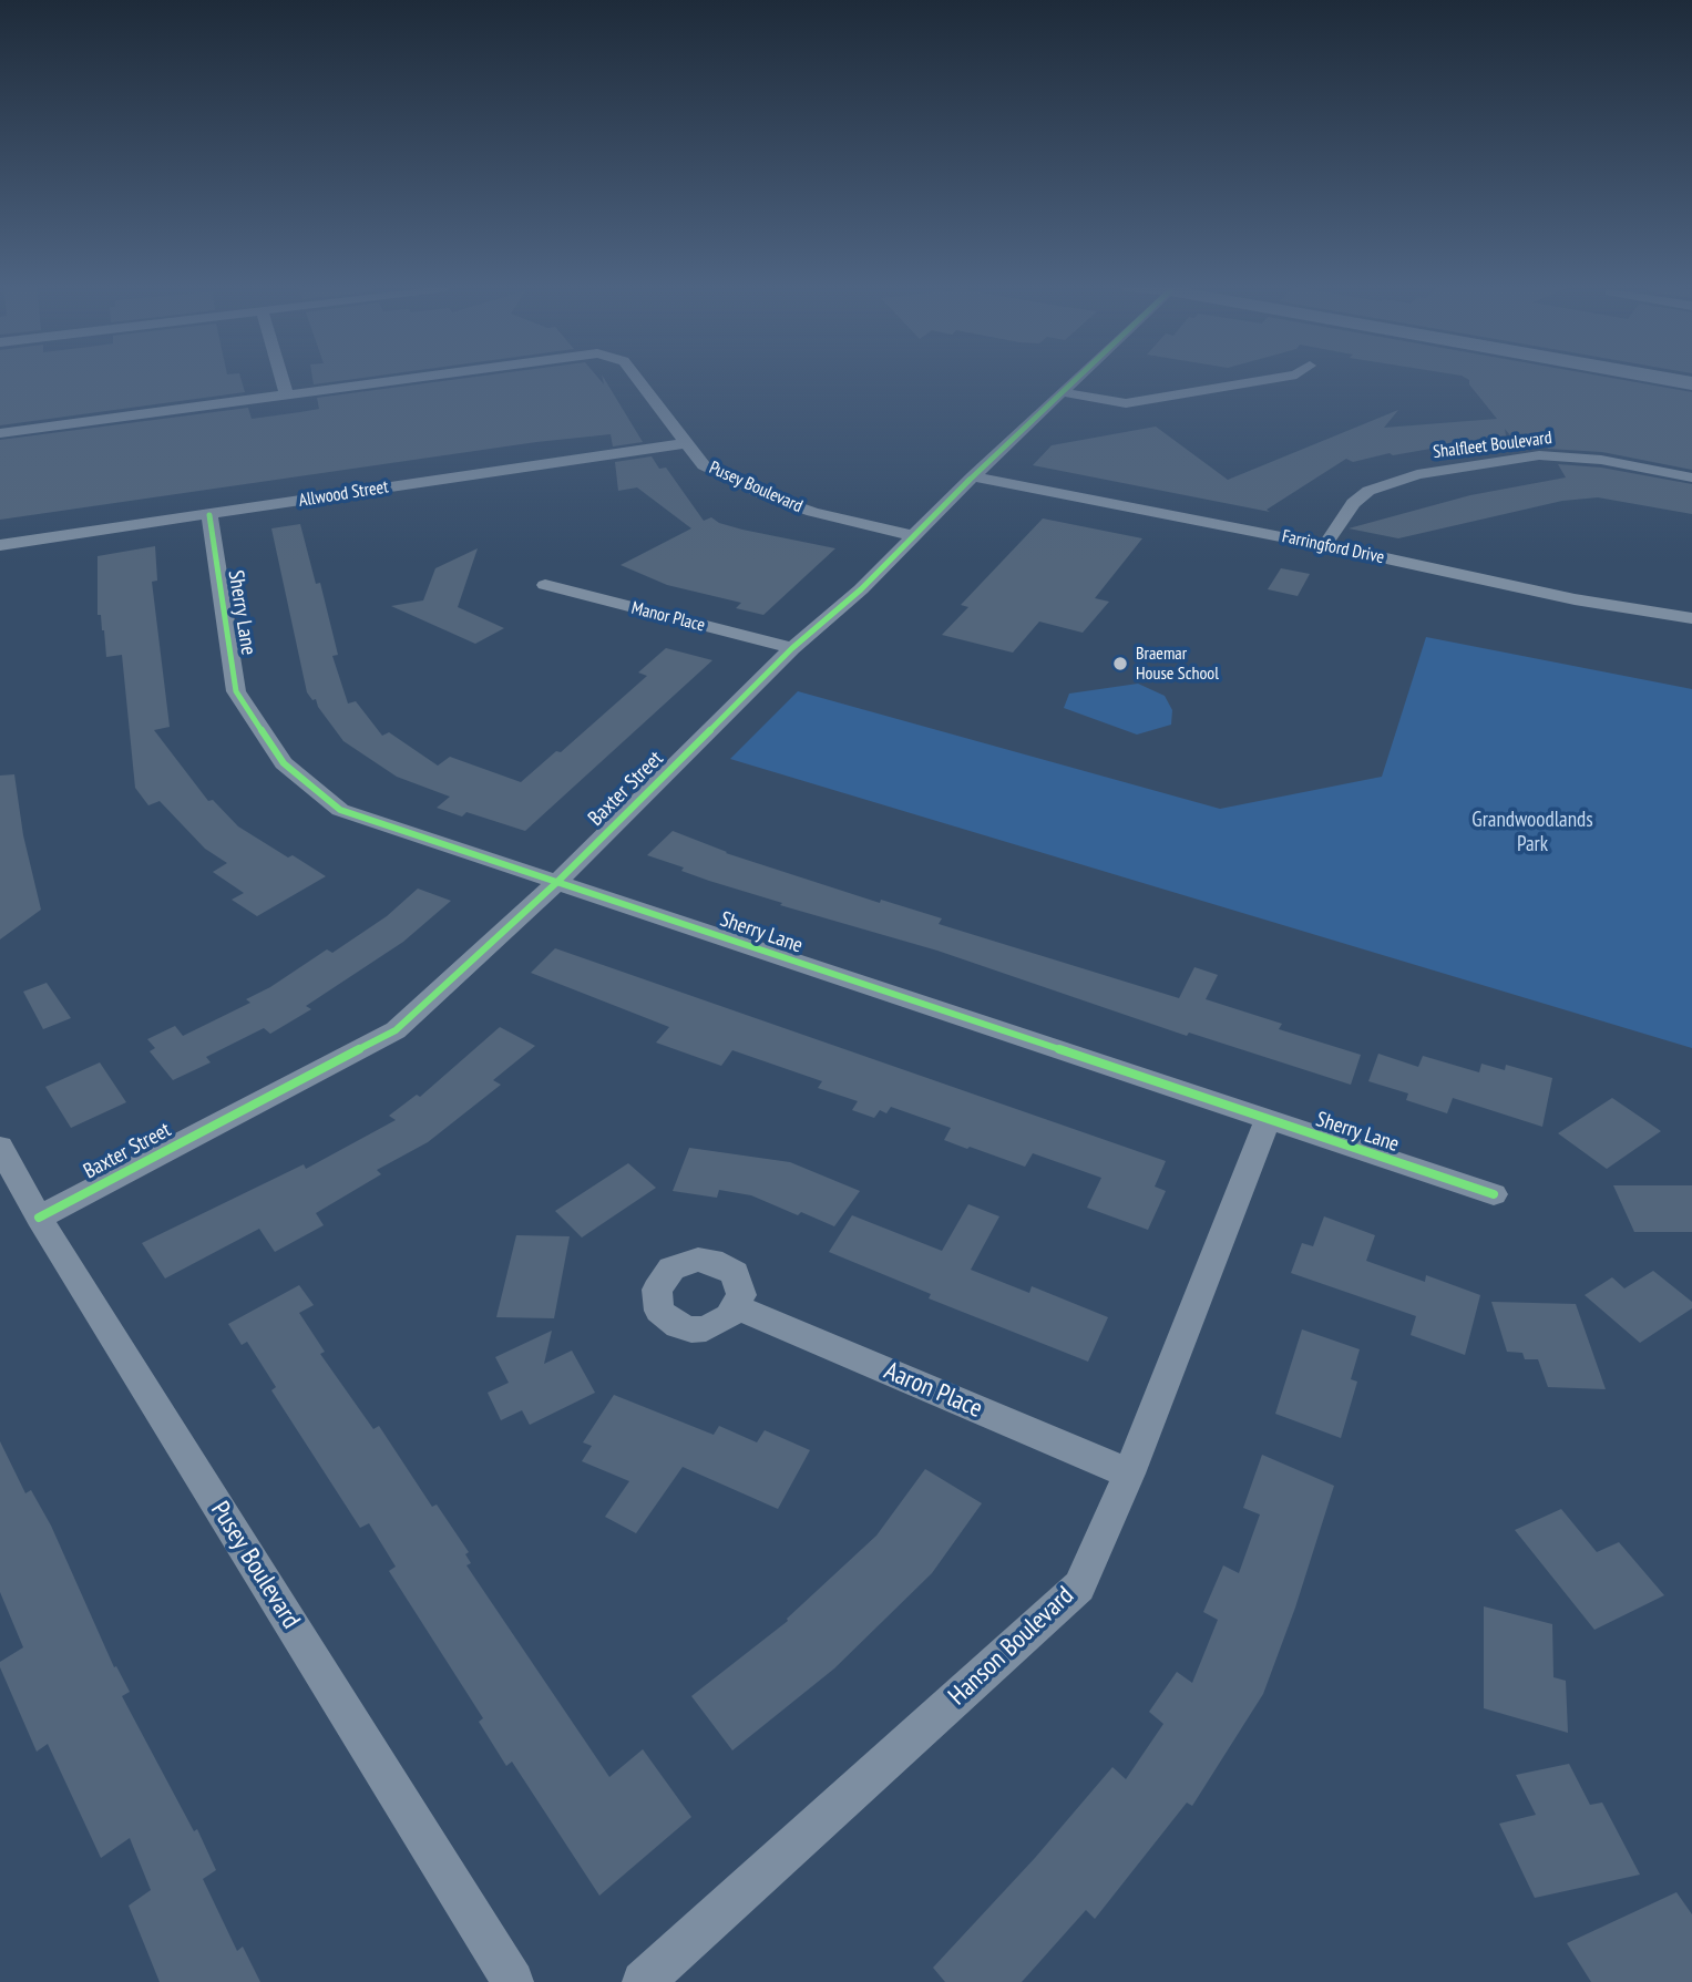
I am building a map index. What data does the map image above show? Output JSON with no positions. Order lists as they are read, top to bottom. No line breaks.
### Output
{"streets":{"street":["Shalfleet Boulevard","Pusey Boulevard","Allwood Street","Farringford Drive","Sherry Lane","Manor Place","Baxter Street","Aaron Place","Hanson Boulevard"]},"crossings":[["Shalfleet Boulevard","Farringford Drive"],["Pusey Boulevard","Allwood Street"],["Pusey Boulevard","Baxter Street"],["Allwood Street","Sherry Lane"],["Farringford Drive","Baxter Street"],["Sherry Lane","Baxter Street"],["Sherry Lane","Hanson Boulevard"],["Manor Place","Baxter Street"],["Aaron Place","Hanson Boulevard"]],"parks":["Grandwoodlands Park"],"places":["Braemar House School"]}
